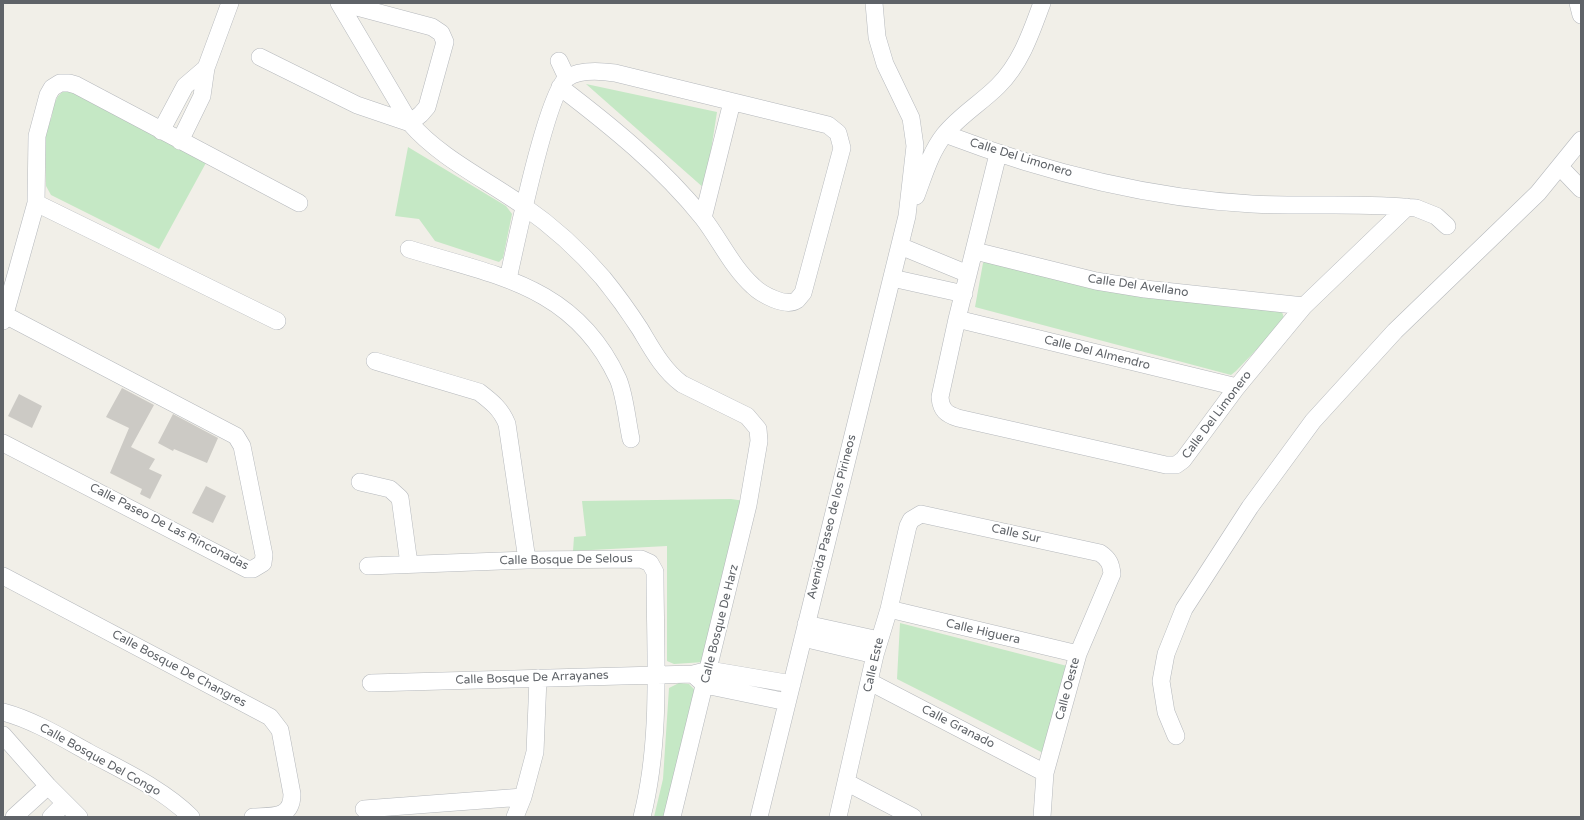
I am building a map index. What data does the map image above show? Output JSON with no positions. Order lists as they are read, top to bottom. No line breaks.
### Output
{"streets":{"street":["Calle Del Limonero","Calle Del Avellano","Calle Del Almendro","Avenida Paseo de los Pirineos","Calle Paseo De Las Rinconadas","Calle Sur","Calle Bosque De Selous","Calle Bosque De Harz","Calle Higuera","Calle Este","Calle Bosque De Changres","Calle Bosque De Arrayanes","Calle Oeste","Calle Granado","Calle Bosque Del Congo"]},"crossings":[["Calle Del Limonero","Calle Del Avellano"],["Calle Del Limonero","Calle Del Almendro"],["Avenida Paseo de los Pirineos","Calle Bosque De Arrayanes"],["Calle Sur","Calle Este"],["Calle Sur","Calle Oeste"],["Calle Bosque De Selous","Calle Bosque De Arrayanes"],["Calle Bosque De Harz","Calle Bosque De Arrayanes"],["Calle Higuera","Calle Este"],["Calle Higuera","Calle Oeste"],["Calle Este","Calle Granado"],["Calle Oeste","Calle Granado"]]}
